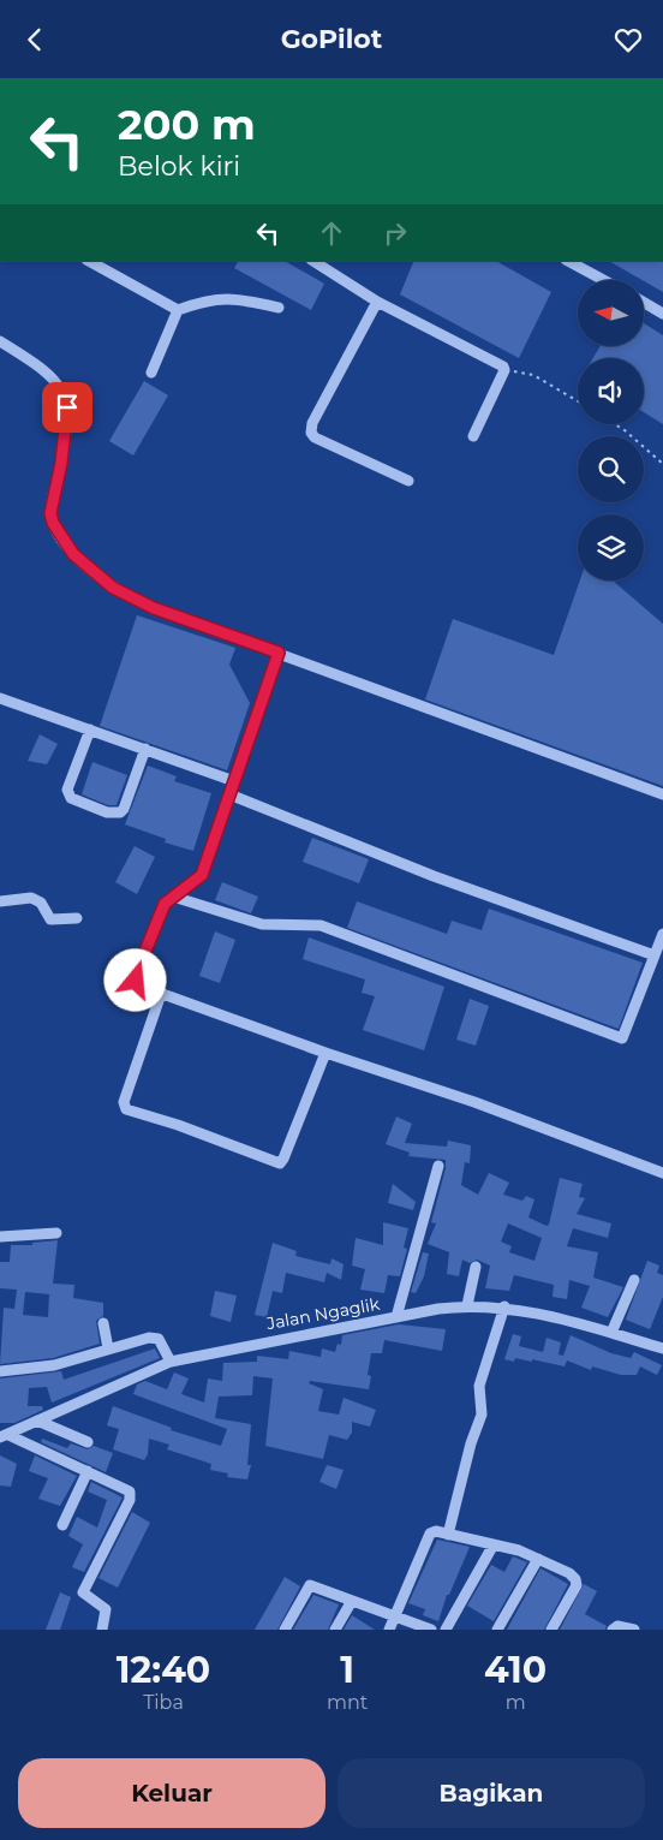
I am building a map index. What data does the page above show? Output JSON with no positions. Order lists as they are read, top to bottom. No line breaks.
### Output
{"streets":{"street":["Jalan Ngaglik"]},"north":"left","page":{"header":"GoPilot","turn":["200 m","Belok kiri"],"eta":["12:40","Tiba","1","mnt","410","m"],"buttons":["Keluar","Bagikan"]}}
